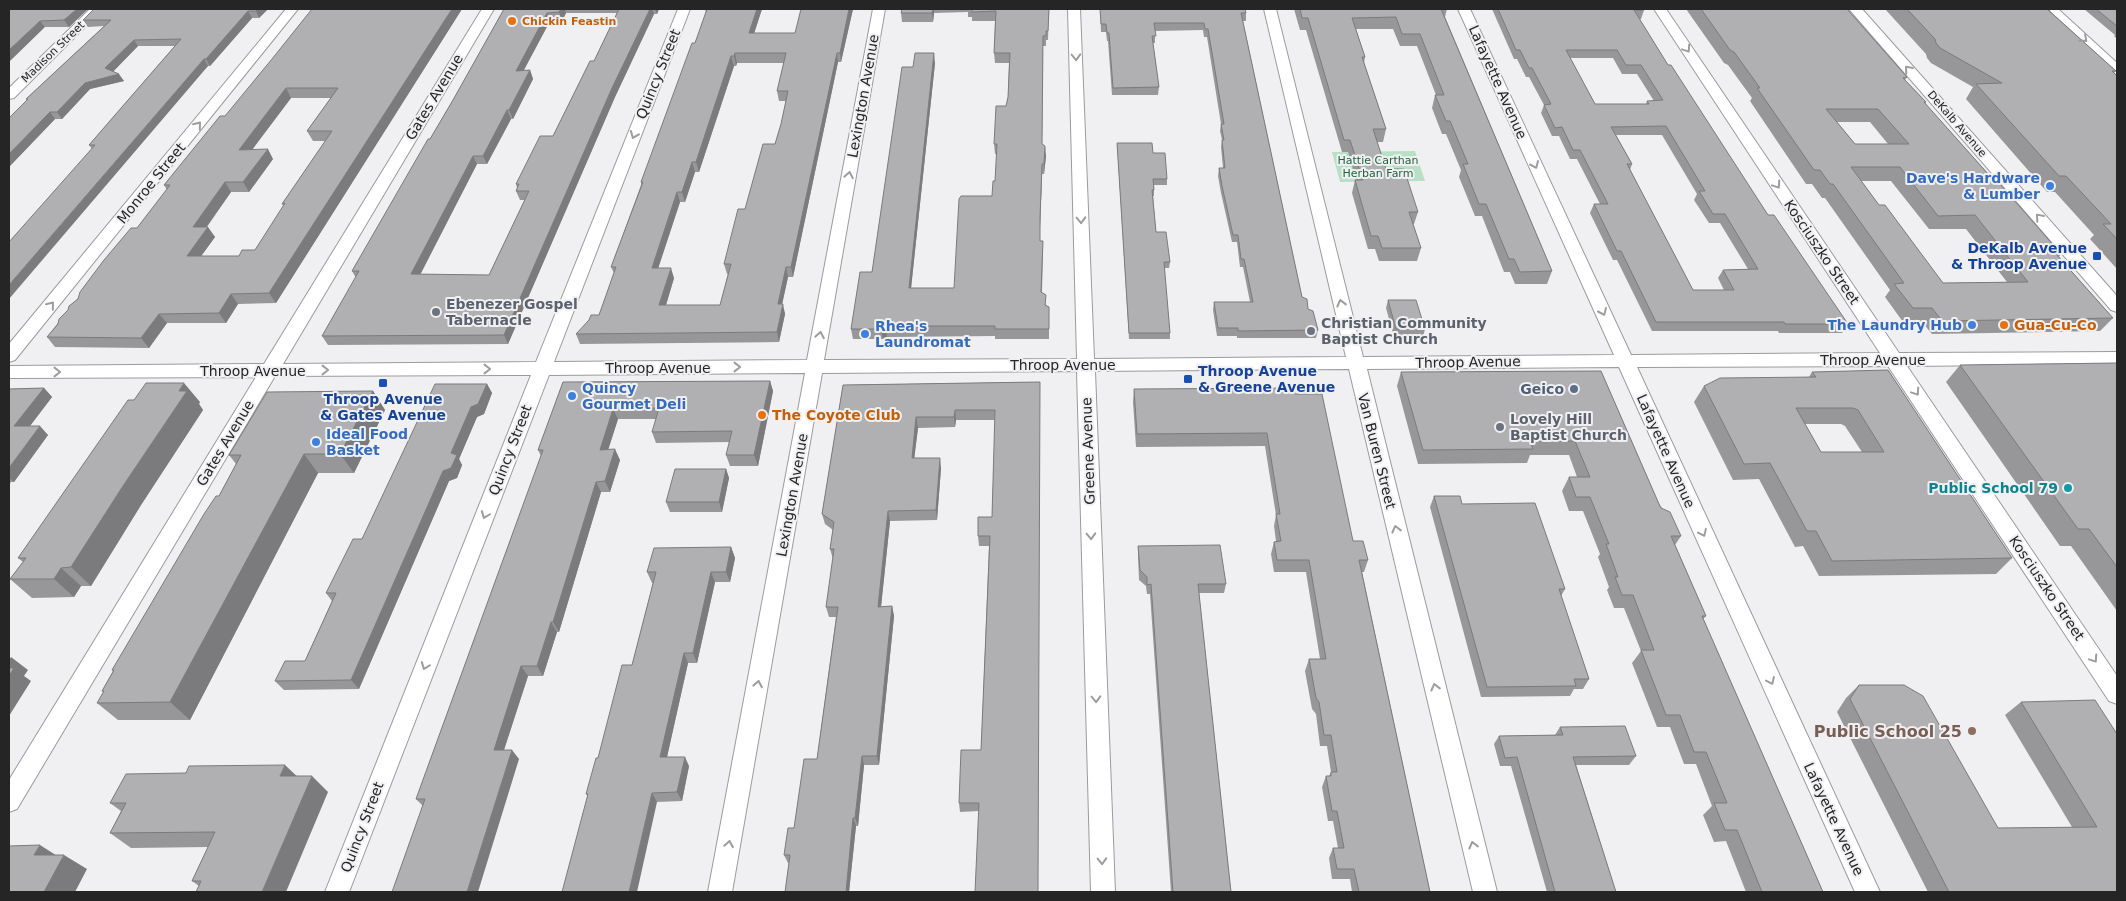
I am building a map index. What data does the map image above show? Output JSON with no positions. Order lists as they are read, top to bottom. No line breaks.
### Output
{"streets":{"street":["Madison Street","Quincy Street","Lafayette Avenue","Lexington Avenue","Gates Avenue","DeKalb Avenue","Monroe Street","Kosciuszko Street","Throop Avenue","Greene Avenue","Van Buren Street"]},"crossings":[["Quincy Street","Throop Avenue"],["Lafayette Avenue","Throop Avenue"],["Lexington Avenue","Throop Avenue"],["Gates Avenue","Throop Avenue"],["Kosciuszko Street","Throop Avenue"],["Throop Avenue","Greene Avenue"],["Throop Avenue","Van Buren Street"]],"one_way":["Quincy Street","Lafayette Avenue","Lexington Avenue","DeKalb Avenue","Monroe Street","Kosciuszko Street","Throop Avenue","Greene Avenue","Van Buren Street"],"parks":["Hattie Carthan Herban Farm"],"places":{"other":["Chickin Feastin","Dave's Hardware & Lumber","Ebenezer Gospel Tabernacle","The Laundry Hub","Gua-Cu-Co","Christian Community Baptist Church","Rhea's Laundromat","Geico","Quincy Gourmet Deli","The Coyote Club","Lovely Hill Baptist Church","Ideal Food Basket","Public School 79","Public School 25"],"transit":["DeKalb Avenue & Throop Avenue","Throop Avenue & Greene Avenue","Throop Avenue & Gates Avenue"]}}
